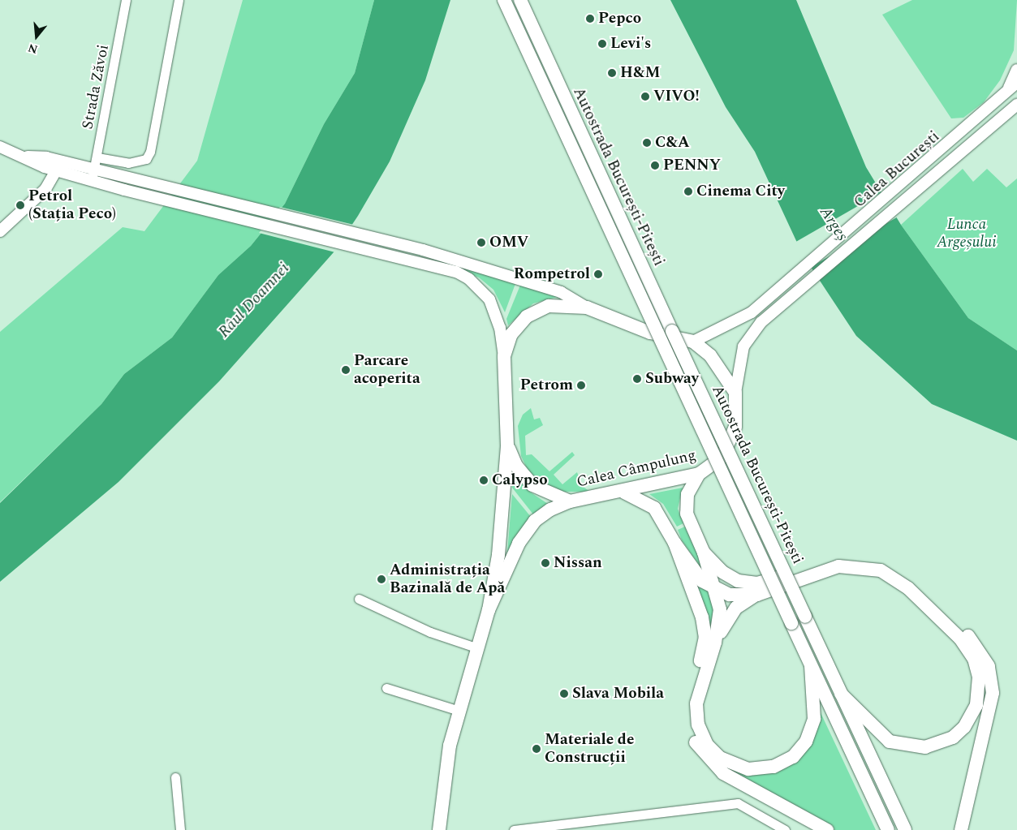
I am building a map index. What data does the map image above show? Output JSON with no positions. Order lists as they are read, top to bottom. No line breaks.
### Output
{"streets":{"highway":["Autostrada București-Pitești","Calea Câmpulung"],"main road":["Calea București"],"street":["Strada Zăvoi"]},"crossings":[["Calea București","Calea Câmpulung"]],"water":["Argeș","Râul Doamnei"],"parks":["Lunca Argeșului"],"places":["Pepco","Levi's","H&M","VIVO!","C&A","PENNY","Cinema City","Petrol (Stația Peco)","OMV","Rompetrol","Parcare acoperita","Subway","Petrom","Calypso","Nissan","Administrația Bazinală de Apă","Slava Mobila","Materiale de Construcții"],"north":"bottom"}
